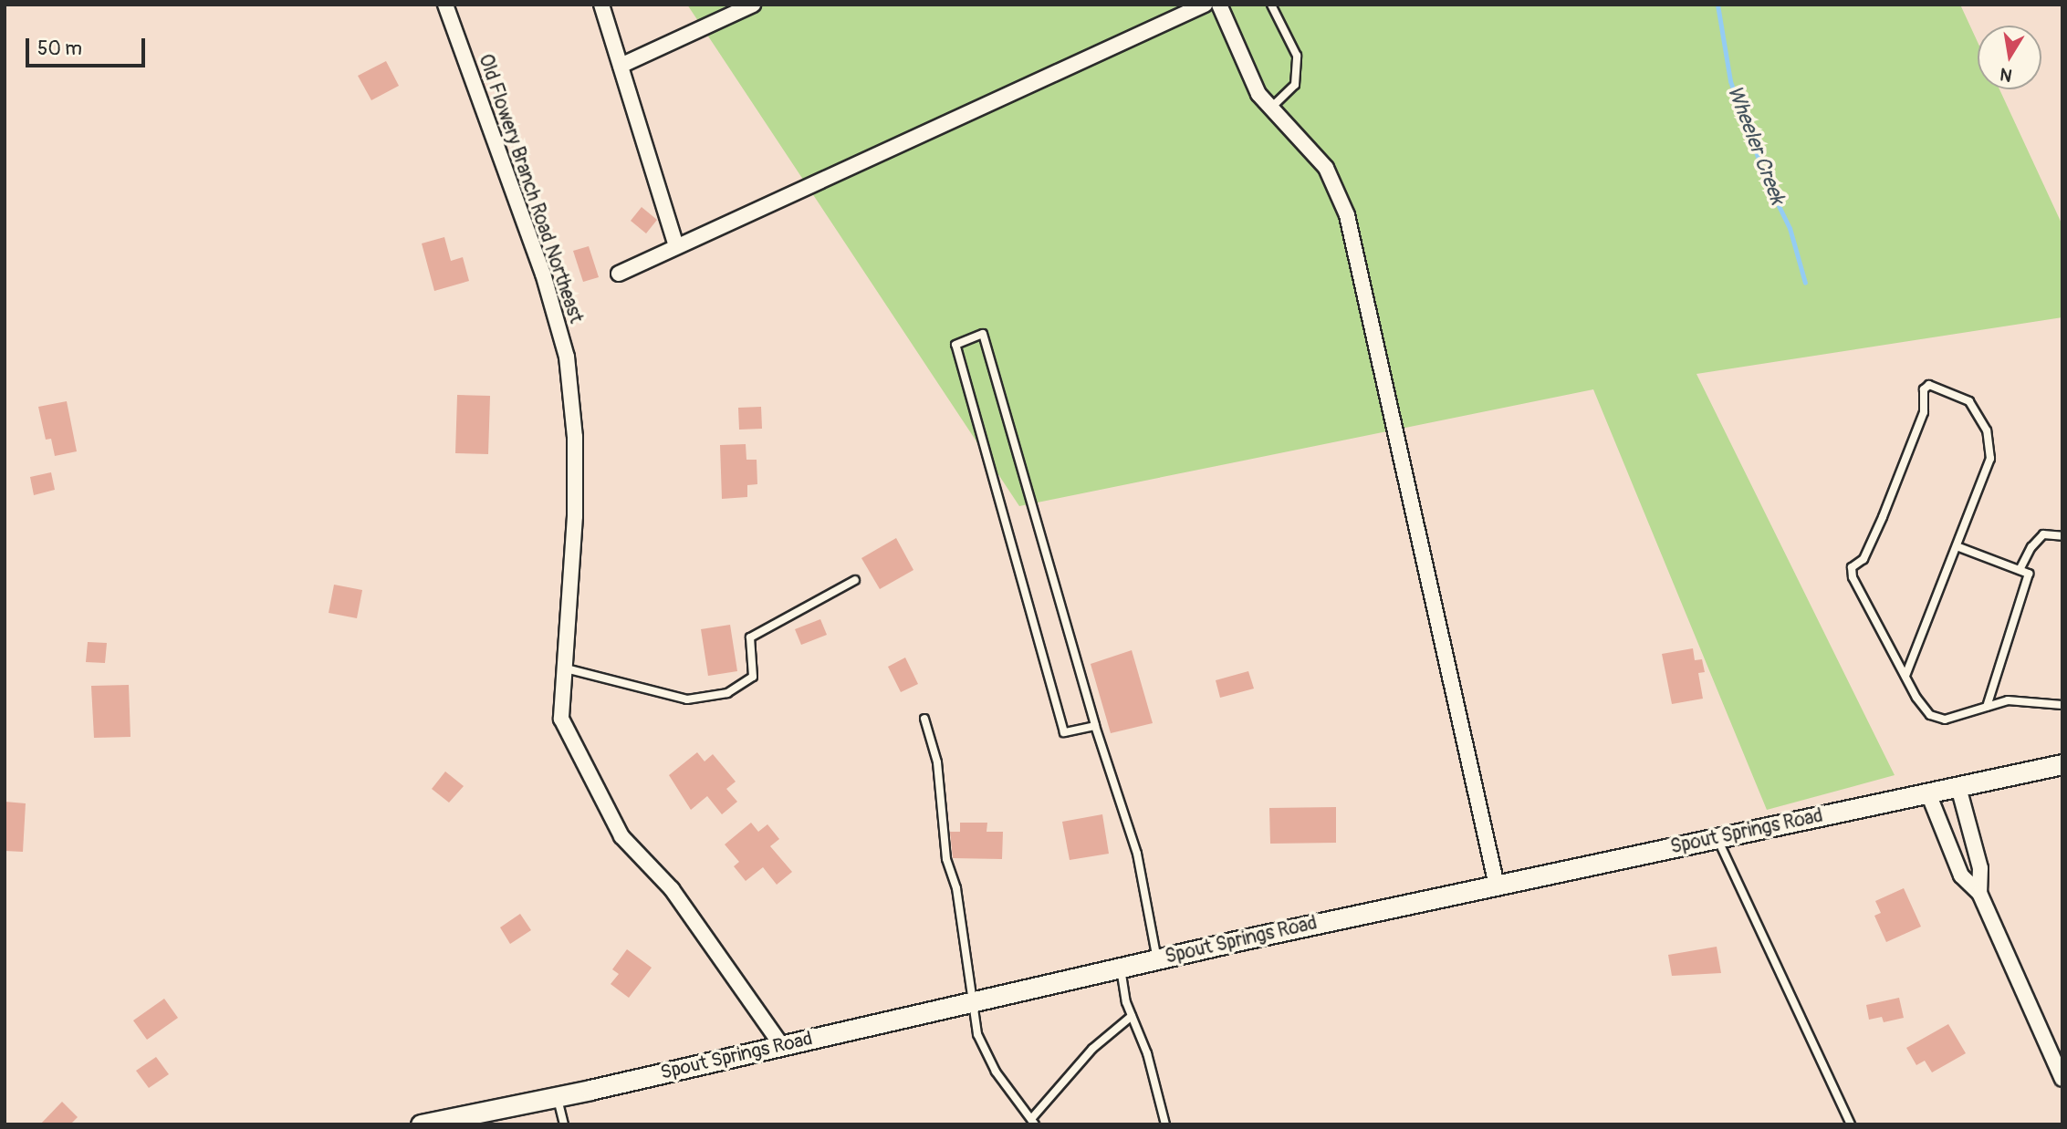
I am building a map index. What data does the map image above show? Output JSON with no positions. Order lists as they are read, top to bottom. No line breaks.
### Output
{"streets":{"street":["Old Flowery Branch Road Northeast","Spout Springs Road"]},"crossings":[["Old Flowery Branch Road Northeast","Spout Springs Road"]],"water":["Wheeler Creek"],"scale_bar":"50 m","north":"bottom"}
